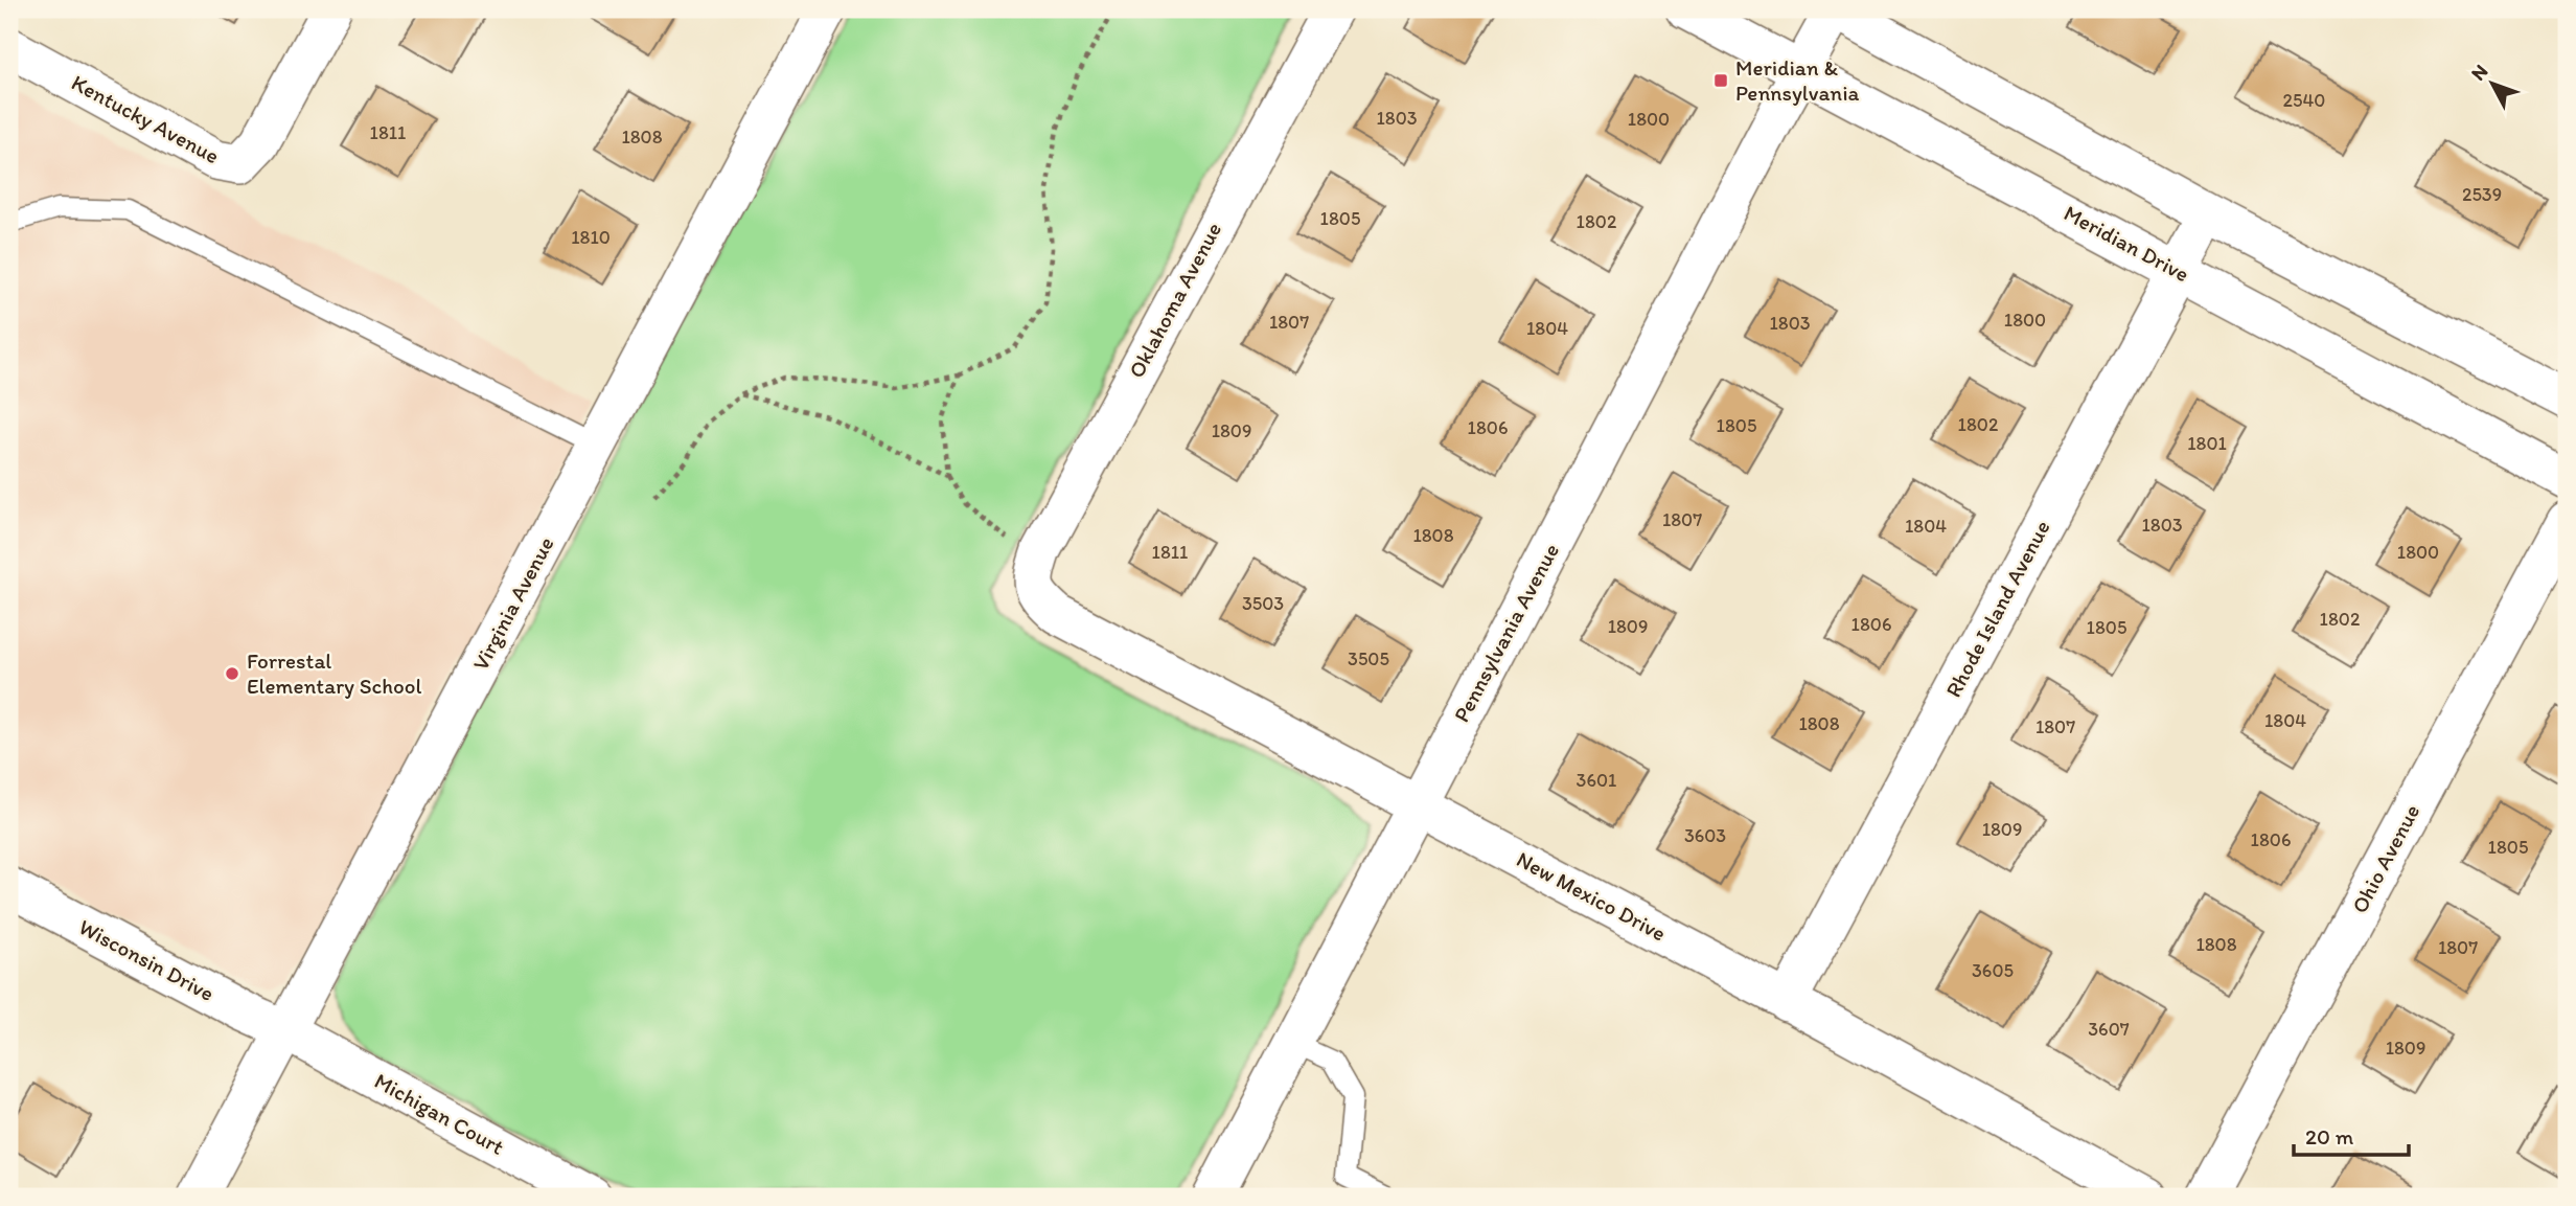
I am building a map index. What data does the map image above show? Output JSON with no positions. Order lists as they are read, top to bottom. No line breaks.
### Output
{"streets":{"street":["Kentucky Avenue","Meridian Drive","Oklahoma Avenue","Virginia Avenue","Rhode Island Avenue","Pennsylvania Avenue","Ohio Avenue","New Mexico Drive","Wisconsin Drive","Michigan Court"]},"crossings":[["Meridian Drive","Rhode Island Avenue"],["Meridian Drive","Pennsylvania Avenue"],["Oklahoma Avenue","New Mexico Drive"],["Virginia Avenue","Wisconsin Drive"],["Virginia Avenue","Michigan Court"],["Rhode Island Avenue","New Mexico Drive"],["Pennsylvania Avenue","New Mexico Drive"],["Wisconsin Drive","Michigan Court"]],"places":{"transit":["Meridian & Pennsylvania"],"other":["Forrestal Elementary School"]},"house_numbers":["2540","1803","1800","1811","1808","2539","1805","1802","1810","1800","1807","1803","1804","1802","1805","1806","1809","1801","1807","1803","1804","1808","1811","1800","3503","1802","1806","1809","1805","3505","1804","1808","1807","3601","1809","3603","1806","1805","1808","1807","3605","3607","1809"],"scale_bar":"20 m","north":"top left"}
